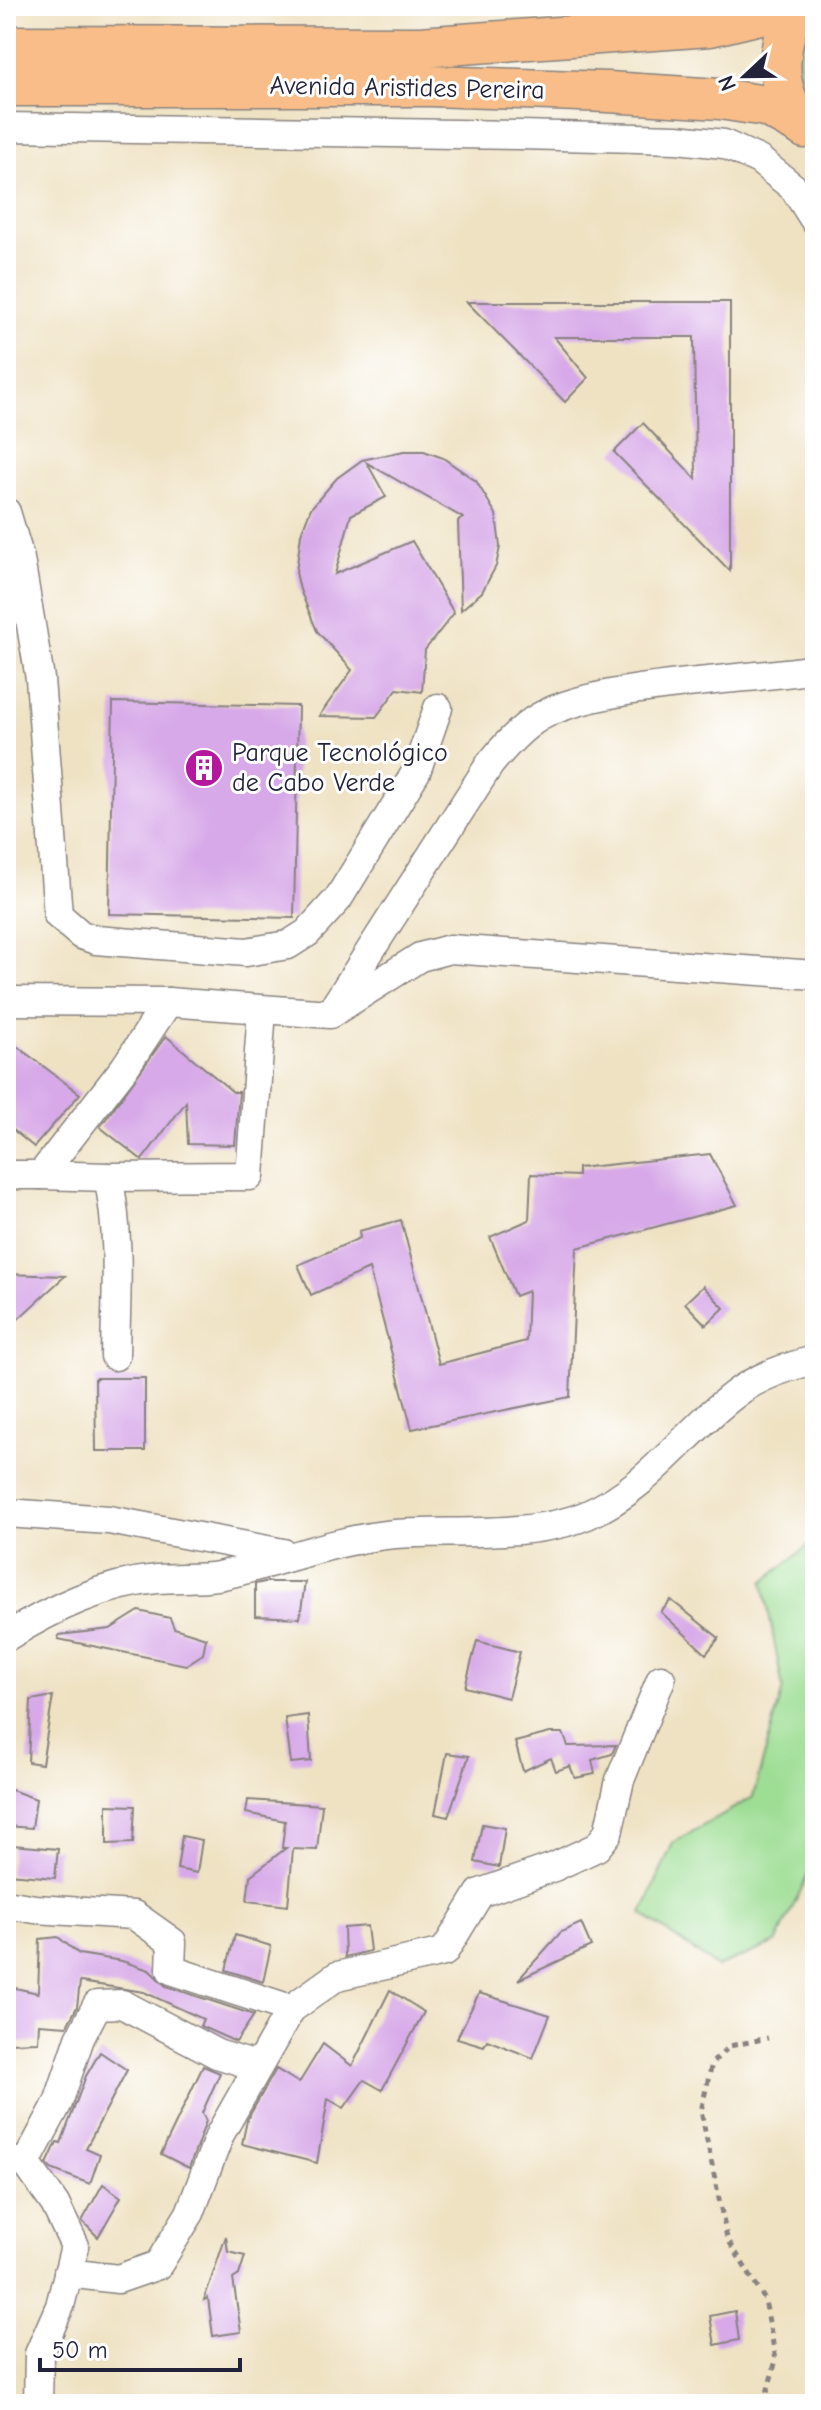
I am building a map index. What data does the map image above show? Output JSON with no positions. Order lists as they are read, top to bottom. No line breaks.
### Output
{"streets":{"highway":["Avenida Aristides Pereira"]},"places":{"building":["Parque Tecnológico de Cabo Verde"]},"scale_bar":"50 m","north":"left"}
